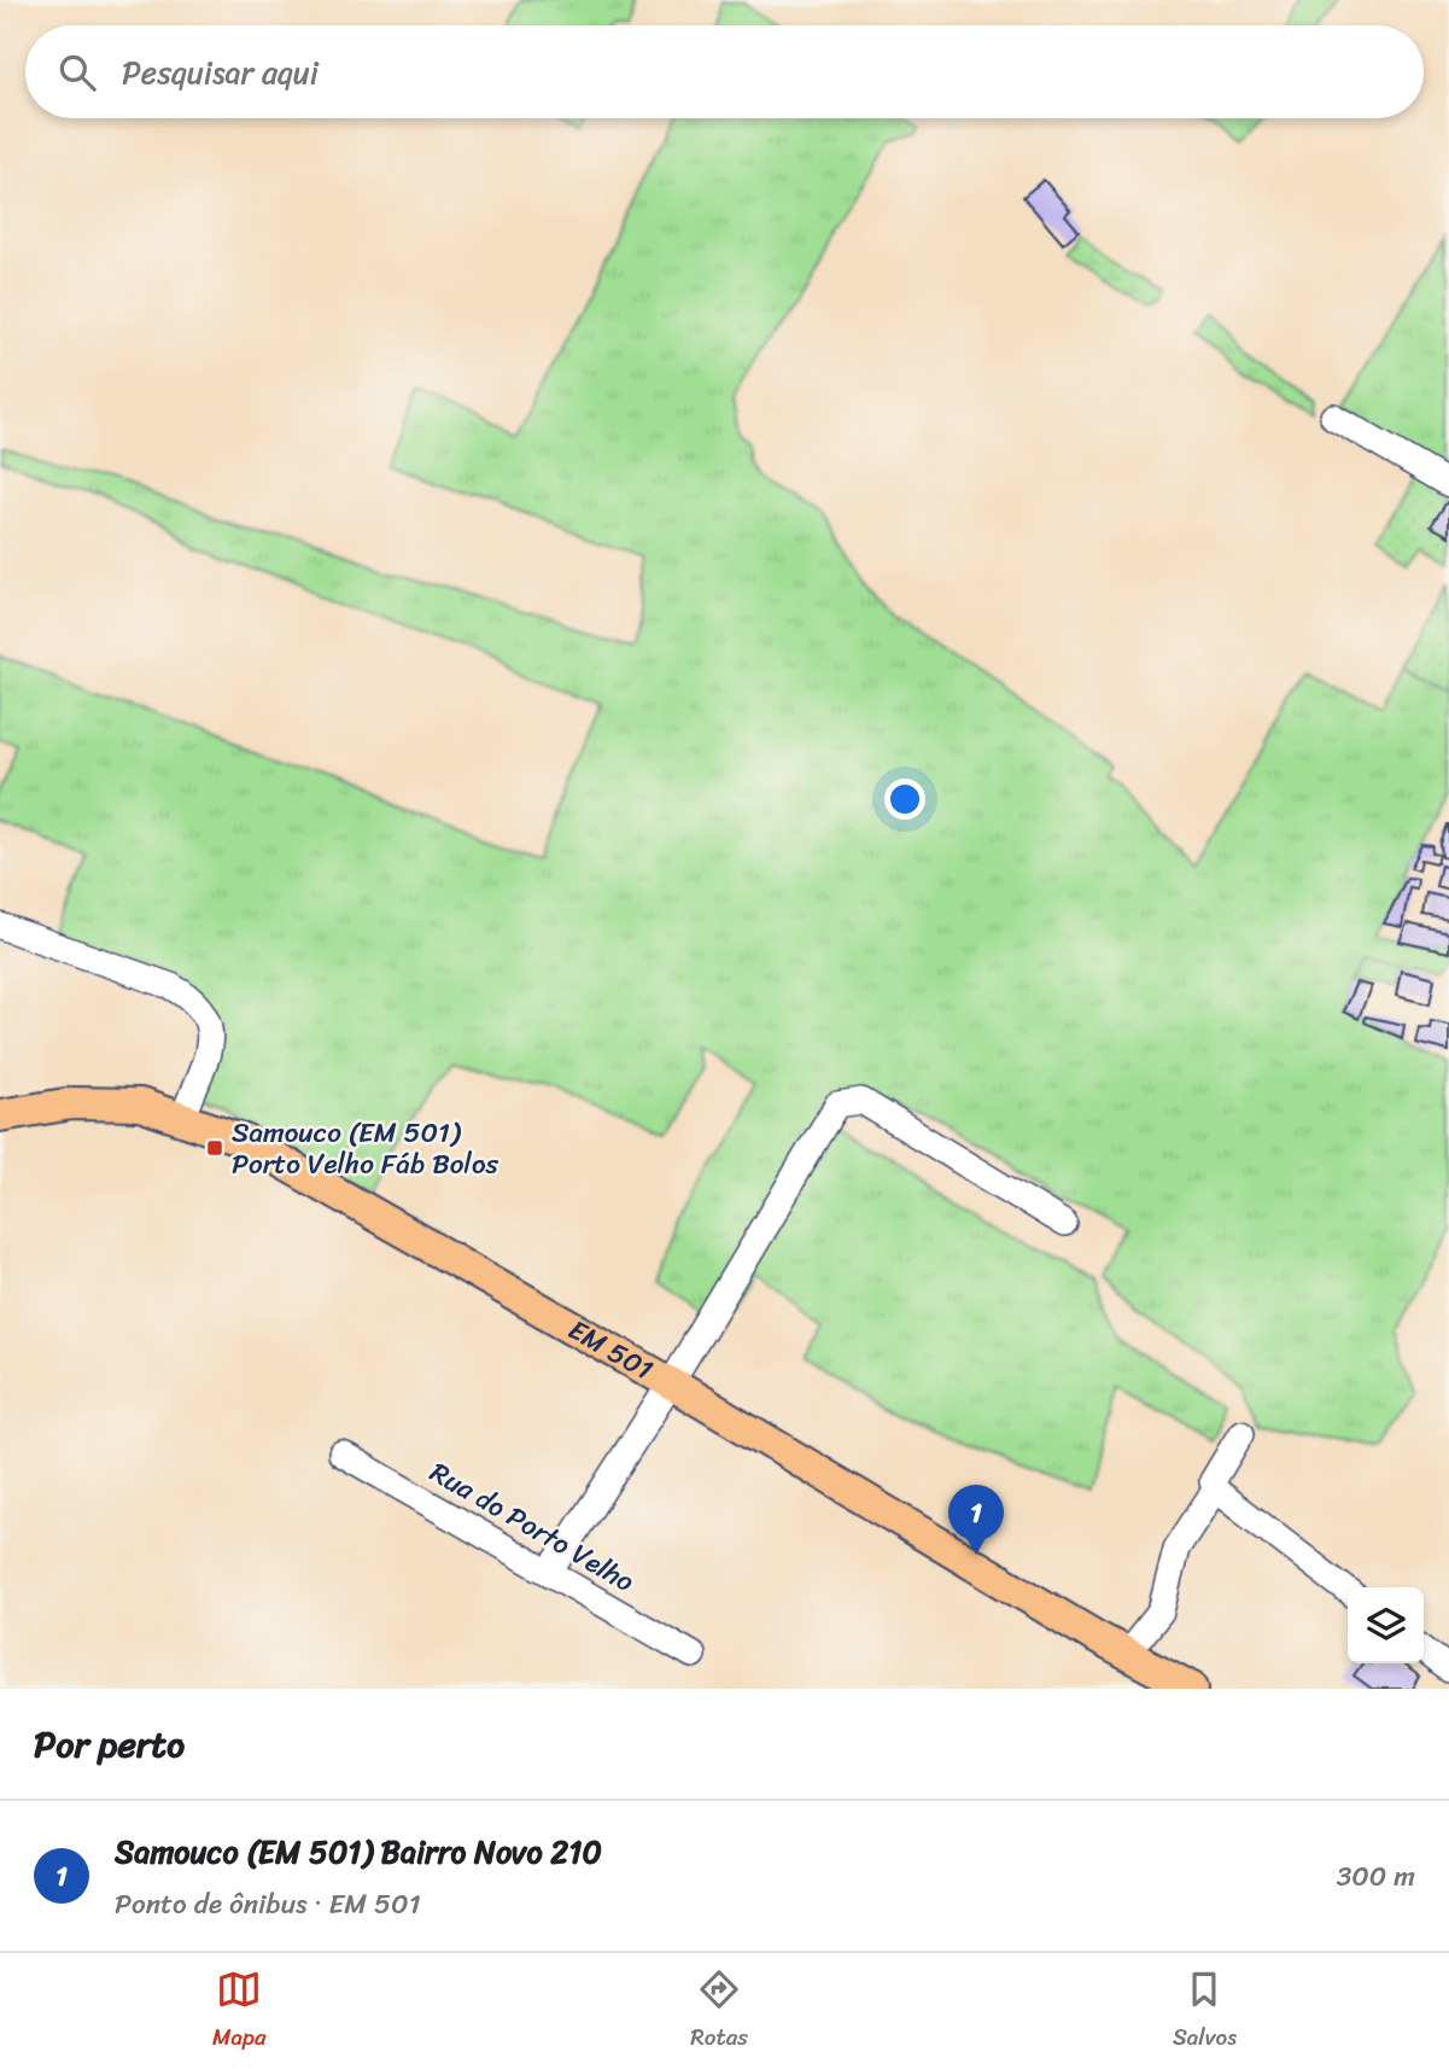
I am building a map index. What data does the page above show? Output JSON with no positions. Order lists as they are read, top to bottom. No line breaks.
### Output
{"streets":{"main road":["EM 501"],"street":["Rua do Porto Velho"]},"places":{"transit":["Samouco (EM 501) Porto Velho Fáb Bolos"]},"page":{"search":"Pesquisar aqui","pins":"1","heading":"Por perto","list":[{"mark":"1","name":"Samouco (EM 501) Bairro Novo 210","note":"Ponto de ônibus · EM 501","value":"300 m"}],"nav":["Mapa","Rotas","Salvos"]}}
